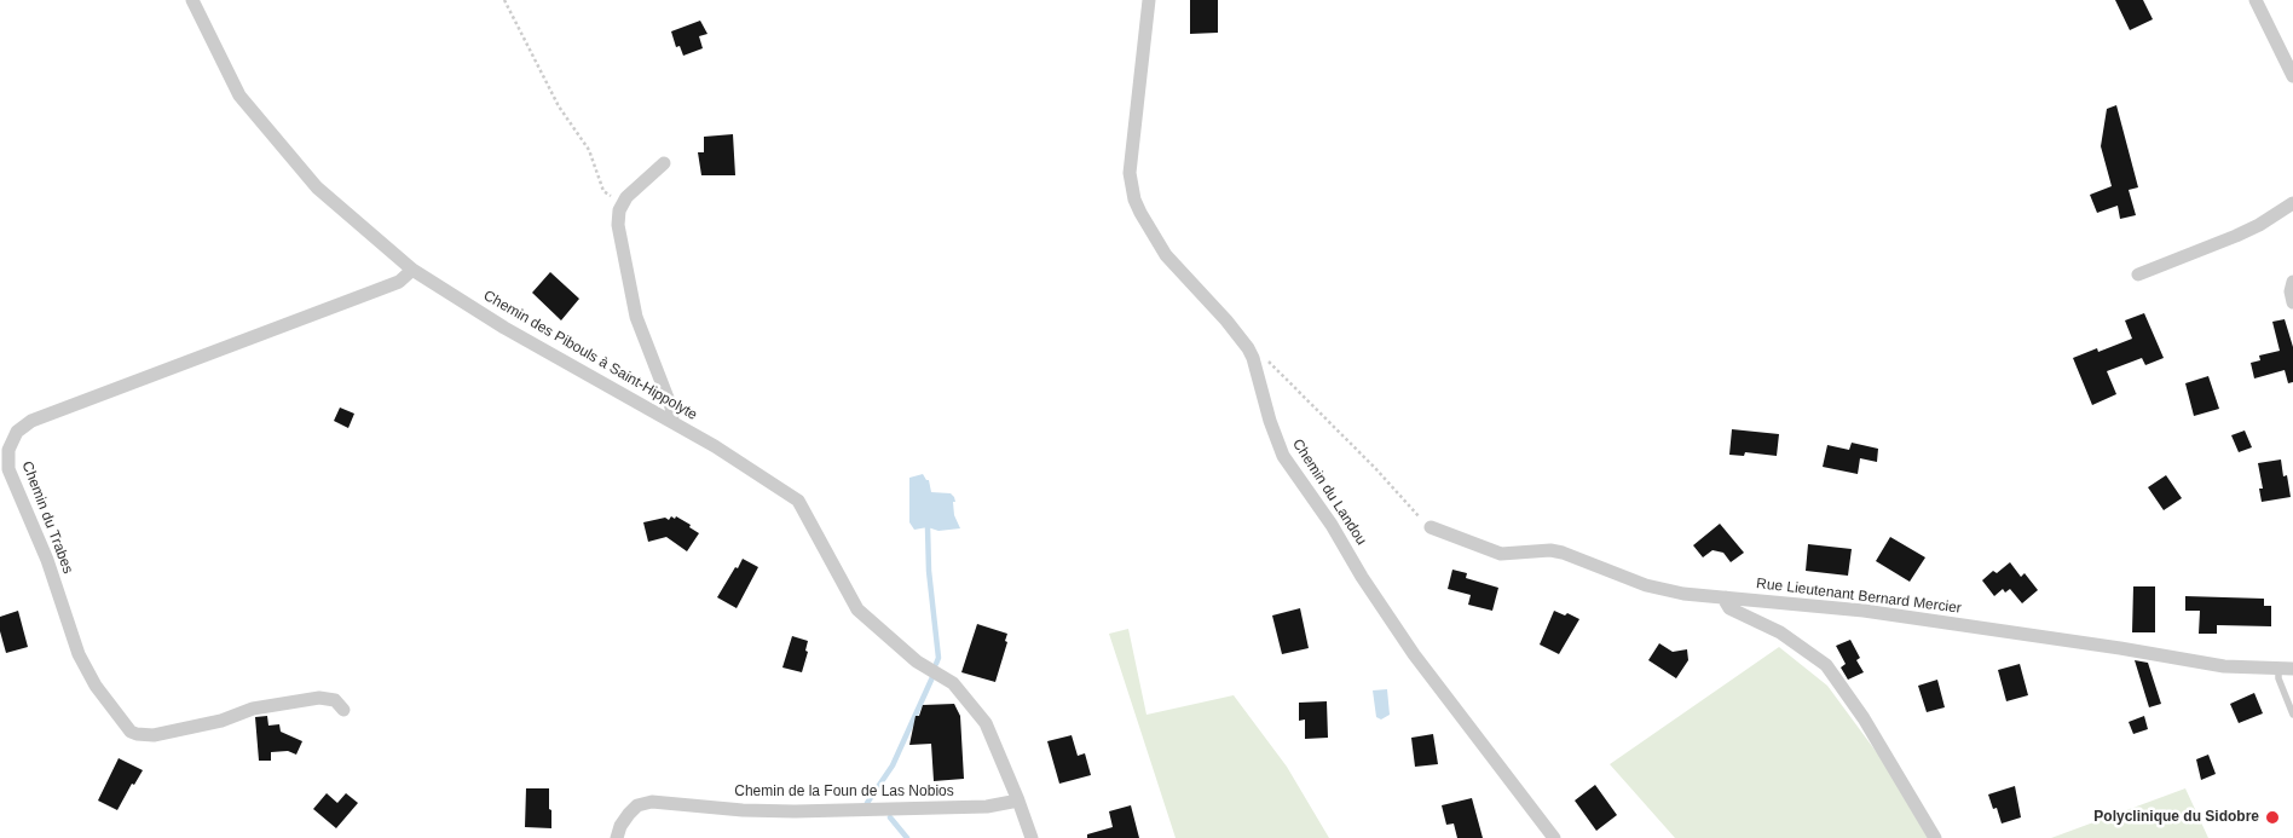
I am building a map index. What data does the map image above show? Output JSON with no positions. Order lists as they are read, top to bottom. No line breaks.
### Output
{"streets":{"street":["Chemin des Pibouls à Saint-Hippolyte","Chemin du Landou","Chemin du Trabes","Rue Lieutenant Bernard Mercier","Chemin de la Foun de Las Nobios"]},"crossings":[["Chemin des Pibouls à Saint-Hippolyte","Chemin du Trabes"],["Chemin des Pibouls à Saint-Hippolyte","Chemin de la Foun de Las Nobios"]],"places":["Polyclinique du Sidobre"]}
